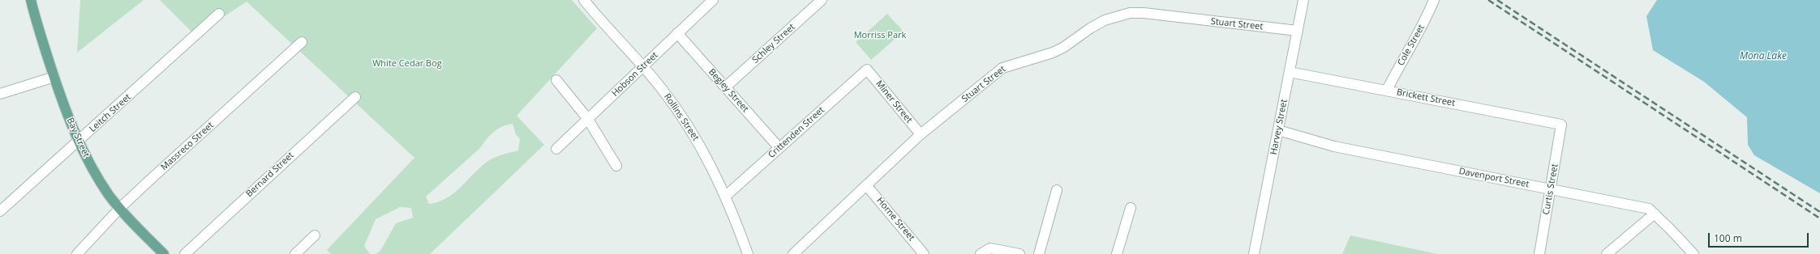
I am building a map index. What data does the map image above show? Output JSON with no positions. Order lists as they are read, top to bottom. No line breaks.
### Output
{"streets":{"main road":["Bay Street"],"street":["Stuart Street","Schley Street","Cole Street","Hobson Street","Begley Street","Brickett Street","Miner Street","Leitch Street","Rollins Street","Harvey Street","Crittenden Street","Massreco Street","Bernard Street","Davenport Street","Curtis Street","Horne Street"]},"crossings":[["Stuart Street","Miner Street"],["Stuart Street","Harvey Street"],["Stuart Street","Horne Street"],["Schley Street","Begley Street"],["Cole Street","Brickett Street"],["Hobson Street","Begley Street"],["Hobson Street","Rollins Street"],["Begley Street","Crittenden Street"],["Brickett Street","Harvey Street"],["Brickett Street","Curtis Street"],["Miner Street","Crittenden Street"],["Leitch Street","Bay Street"],["Rollins Street","Crittenden Street"],["Harvey Street","Davenport Street"],["Bay Street","Massreco Street"],["Davenport Street","Curtis Street"]],"water":["Mona Lake"],"parks":["Morriss Park","White Cedar Bog"],"scale_bar":"100 m"}
